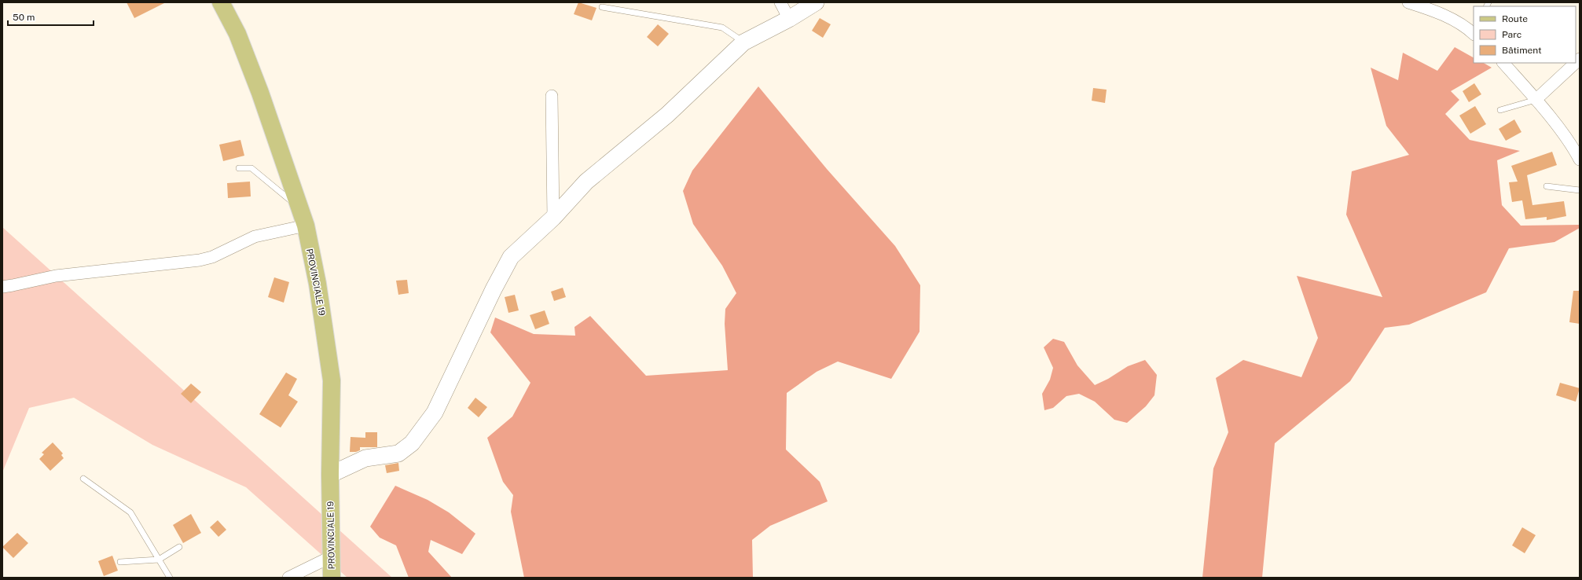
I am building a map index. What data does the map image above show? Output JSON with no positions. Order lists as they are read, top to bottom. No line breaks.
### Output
{"streets":{"main road":["PROVINCIALE 19"]},"legend":["Route","Parc","Bâtiment"],"scale_bar":"50 m"}
